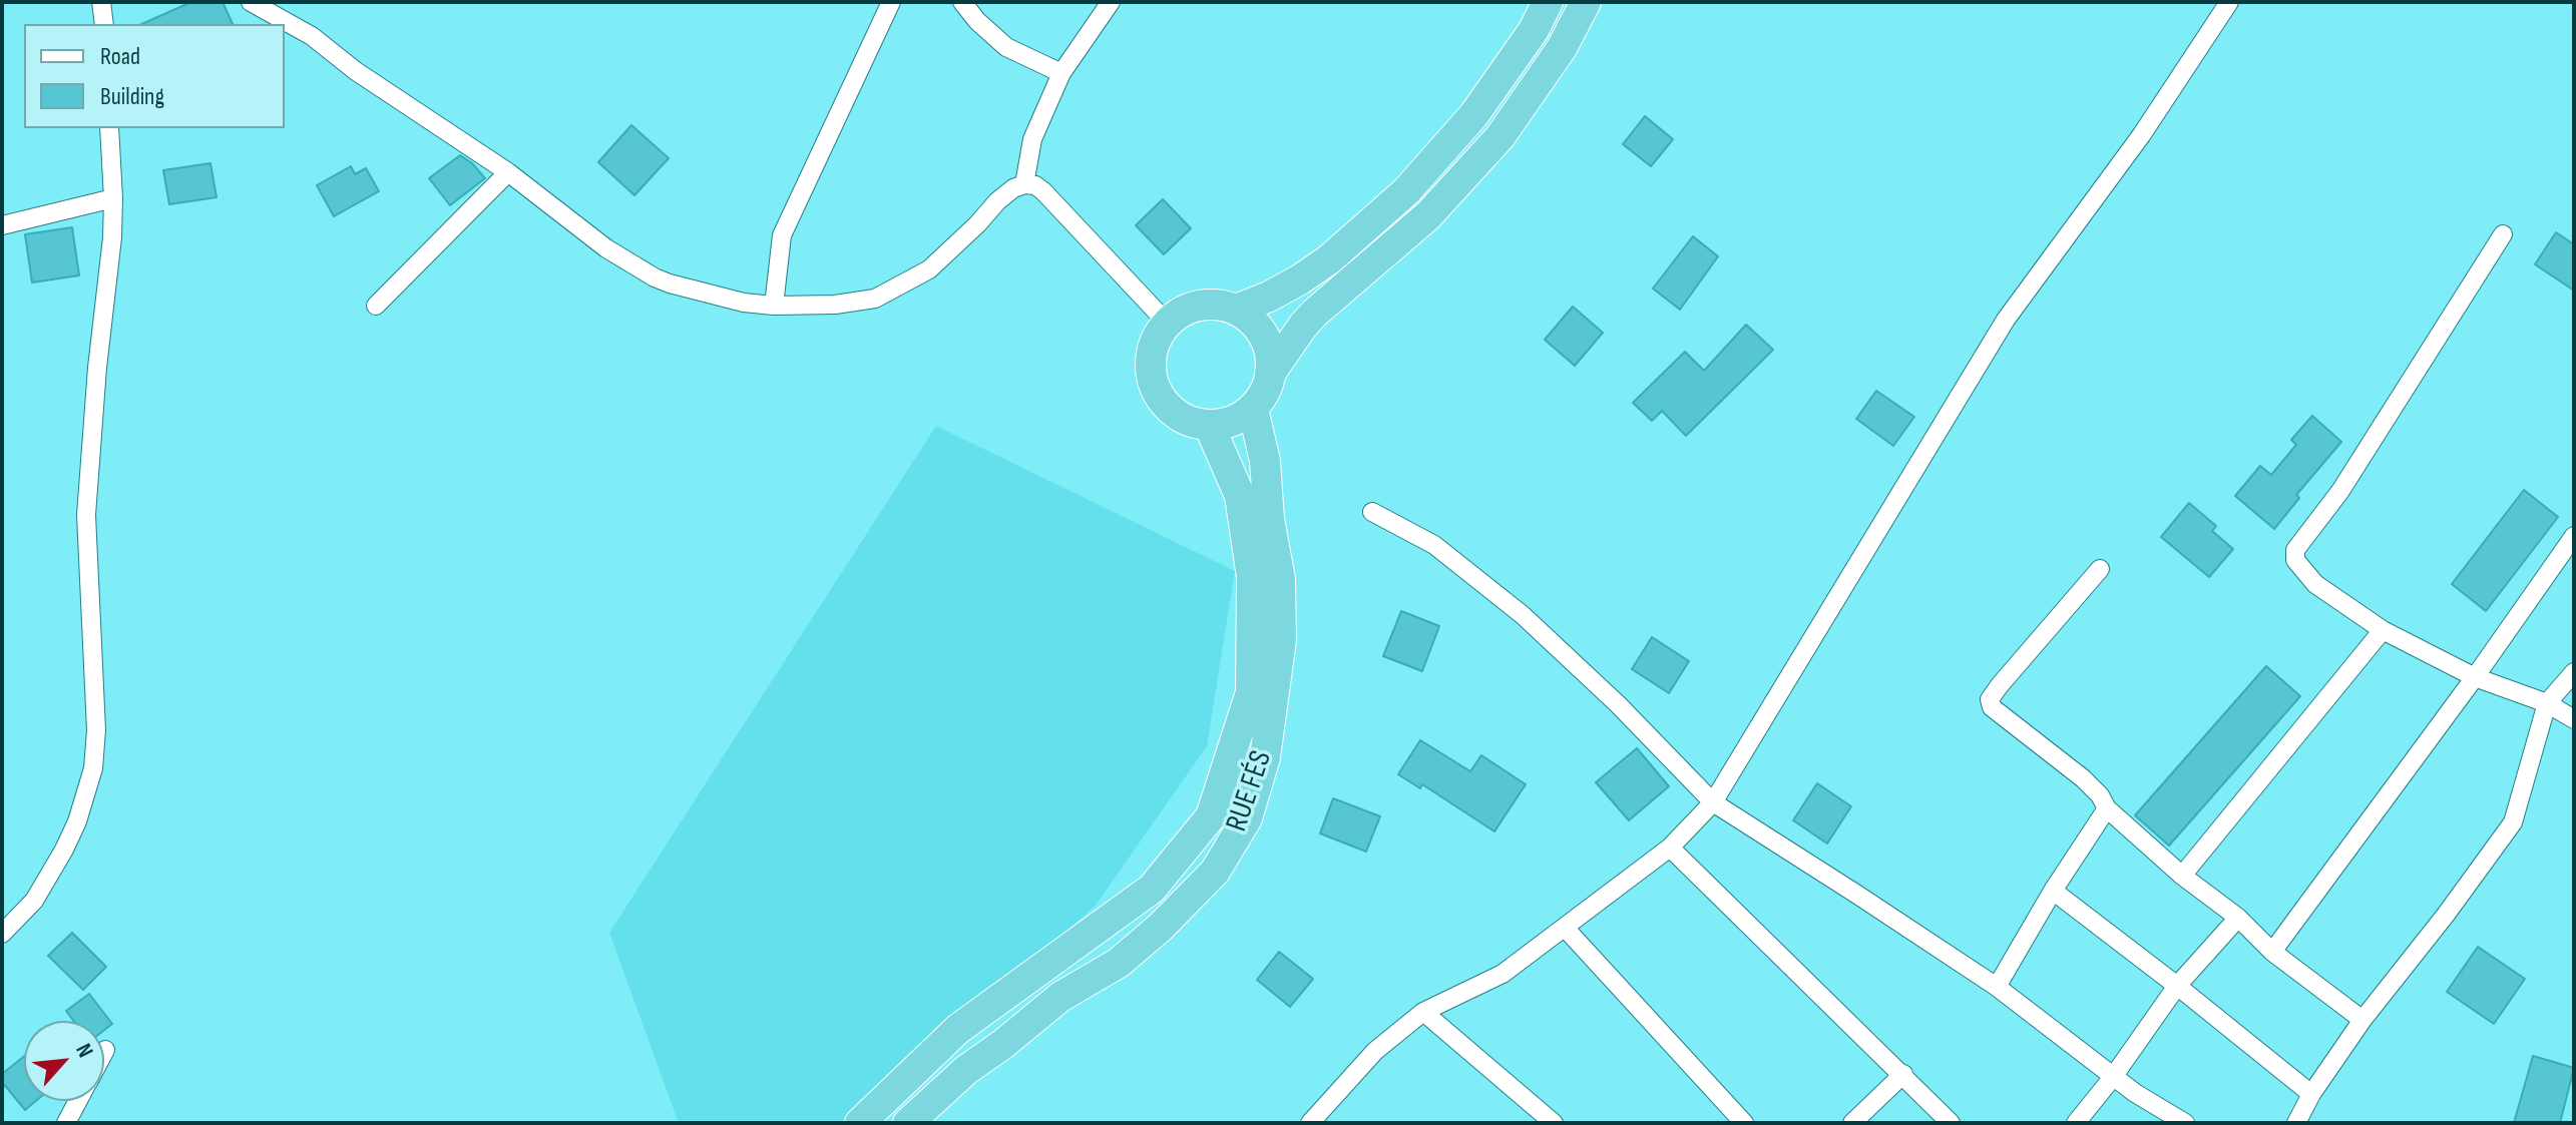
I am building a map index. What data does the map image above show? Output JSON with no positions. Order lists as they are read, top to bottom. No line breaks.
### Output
{"streets":{"highway":["RUE FÉS"]},"legend":["Road","Building"],"north":"top right"}
